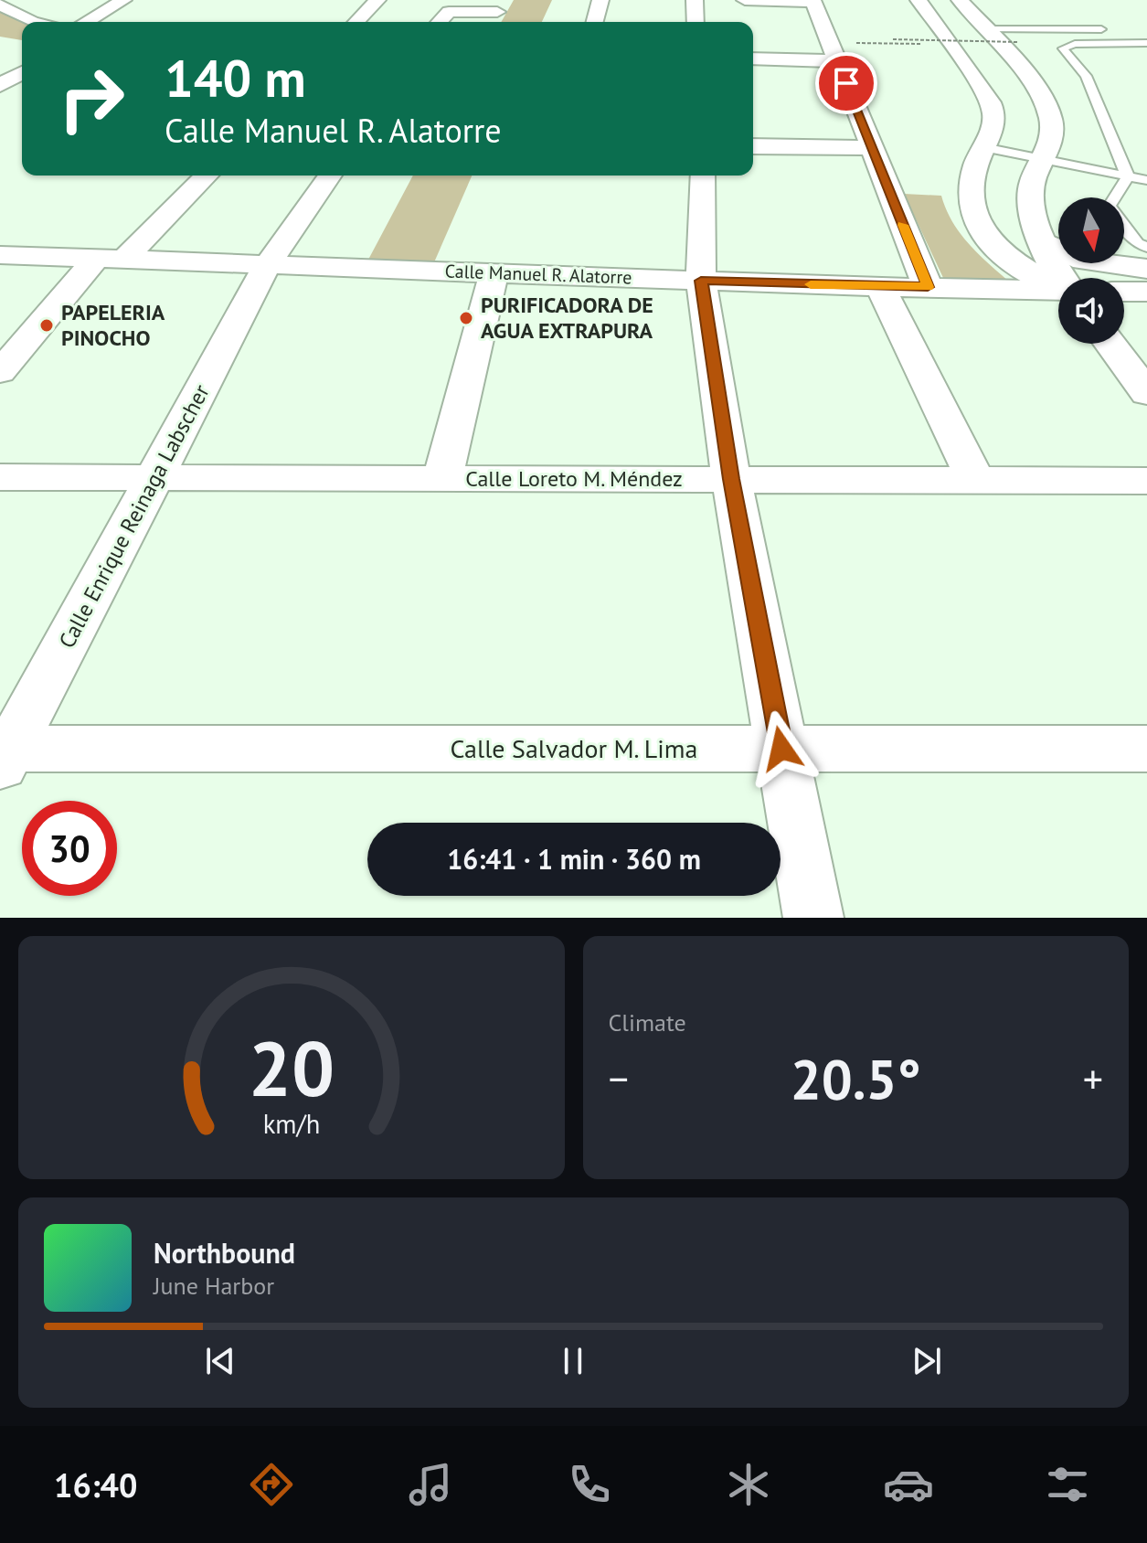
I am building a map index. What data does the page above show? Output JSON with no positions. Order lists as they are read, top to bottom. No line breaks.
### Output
{"streets":{"street":["Calle Manuel R. Alatorre","Calle Loreto M. Méndez","Calle Enrique Reinaga Labscher","Calle Salvador M. Lima"]},"crossings":[["Calle Manuel R. Alatorre","Calle Enrique Reinaga Labscher"],["Calle Loreto M. Méndez","Calle Enrique Reinaga Labscher"],["Calle Enrique Reinaga Labscher","Calle Salvador M. Lima"]],"places":["PURIFICADORA DE AGUA EXTRAPURA","PAPELERIA PINOCHO"],"north":"bottom","page":{"turn":["140 m","Calle Manuel R. Alatorre"],"limit":"30","trip":"16:41 · 1 min · 360 m","tile":"Climate","heat":["−","20.5°","+"],"song":["Northbound","June Harbor"],"tabs":"16:40","gauge":["20","km/h"]}}
